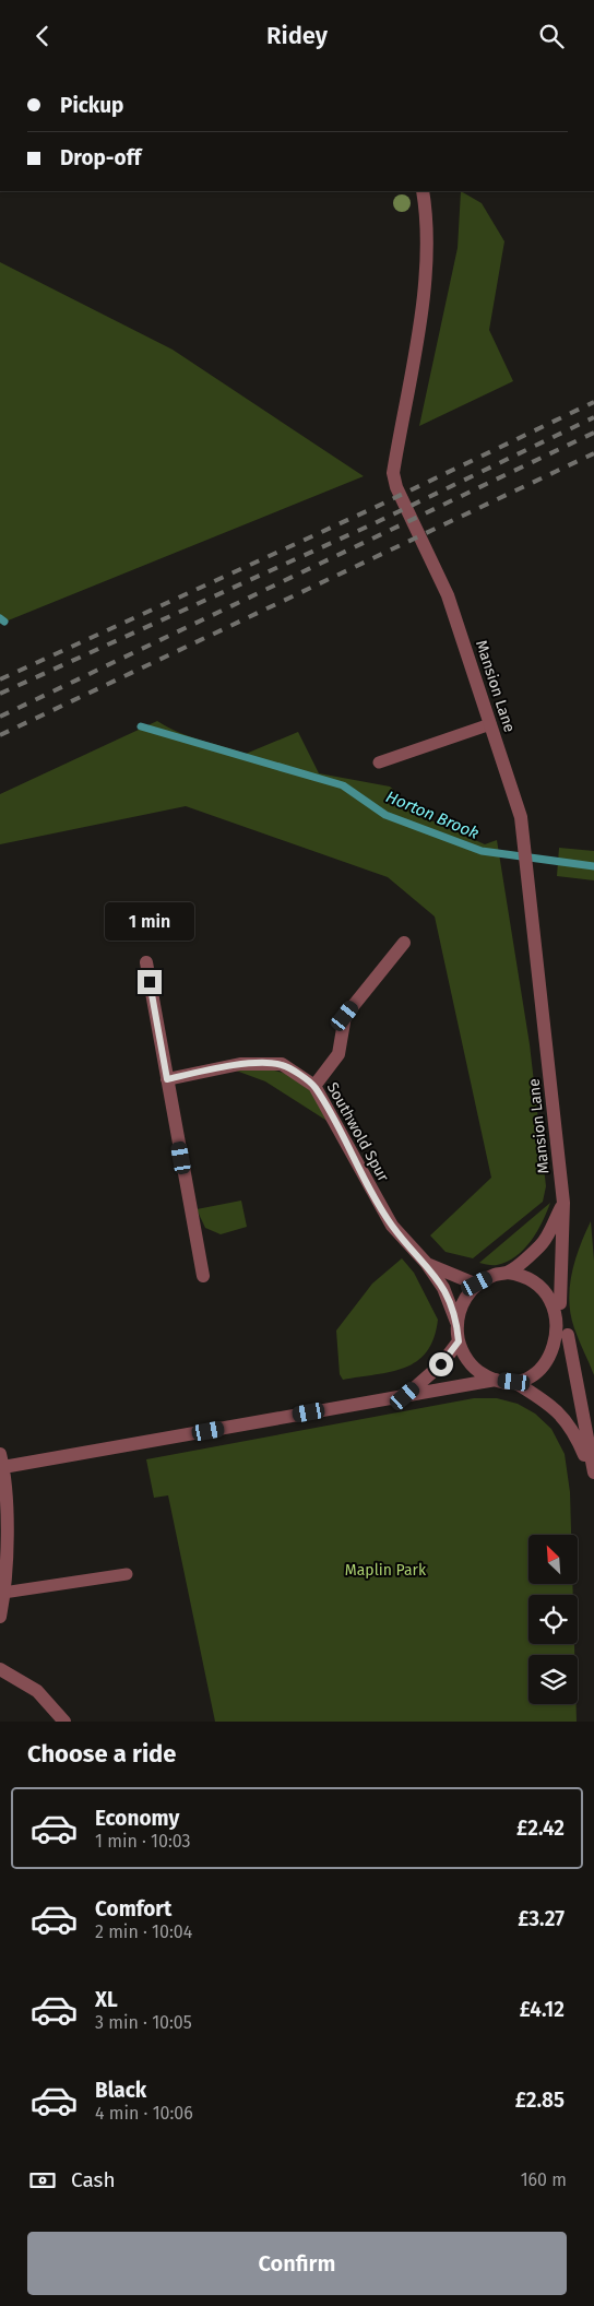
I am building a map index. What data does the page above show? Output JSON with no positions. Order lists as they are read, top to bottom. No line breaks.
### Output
{"streets":{"street":["Mansion Lane","Southwold Spur"]},"crossings":[["Mansion Lane","Southwold Spur"]],"water":["Horton Brook"],"parks":["Maplin Park"],"north":"top left","page":{"header":"Ridey","banner":["Pickup","Drop-off"],"bubble":"1 min","heading":"Choose a ride","list":[{"name":"Economy","note":"1 min · 10:03","value":"£2.42"},{"name":"Comfort","note":"2 min · 10:04","value":"£3.27"},{"name":"XL","note":"3 min · 10:05","value":"£4.12"},{"name":"Black","note":"4 min · 10:06","value":"£2.85"}],"pay":["Cash","160 m"],"buttons":"Confirm"}}
